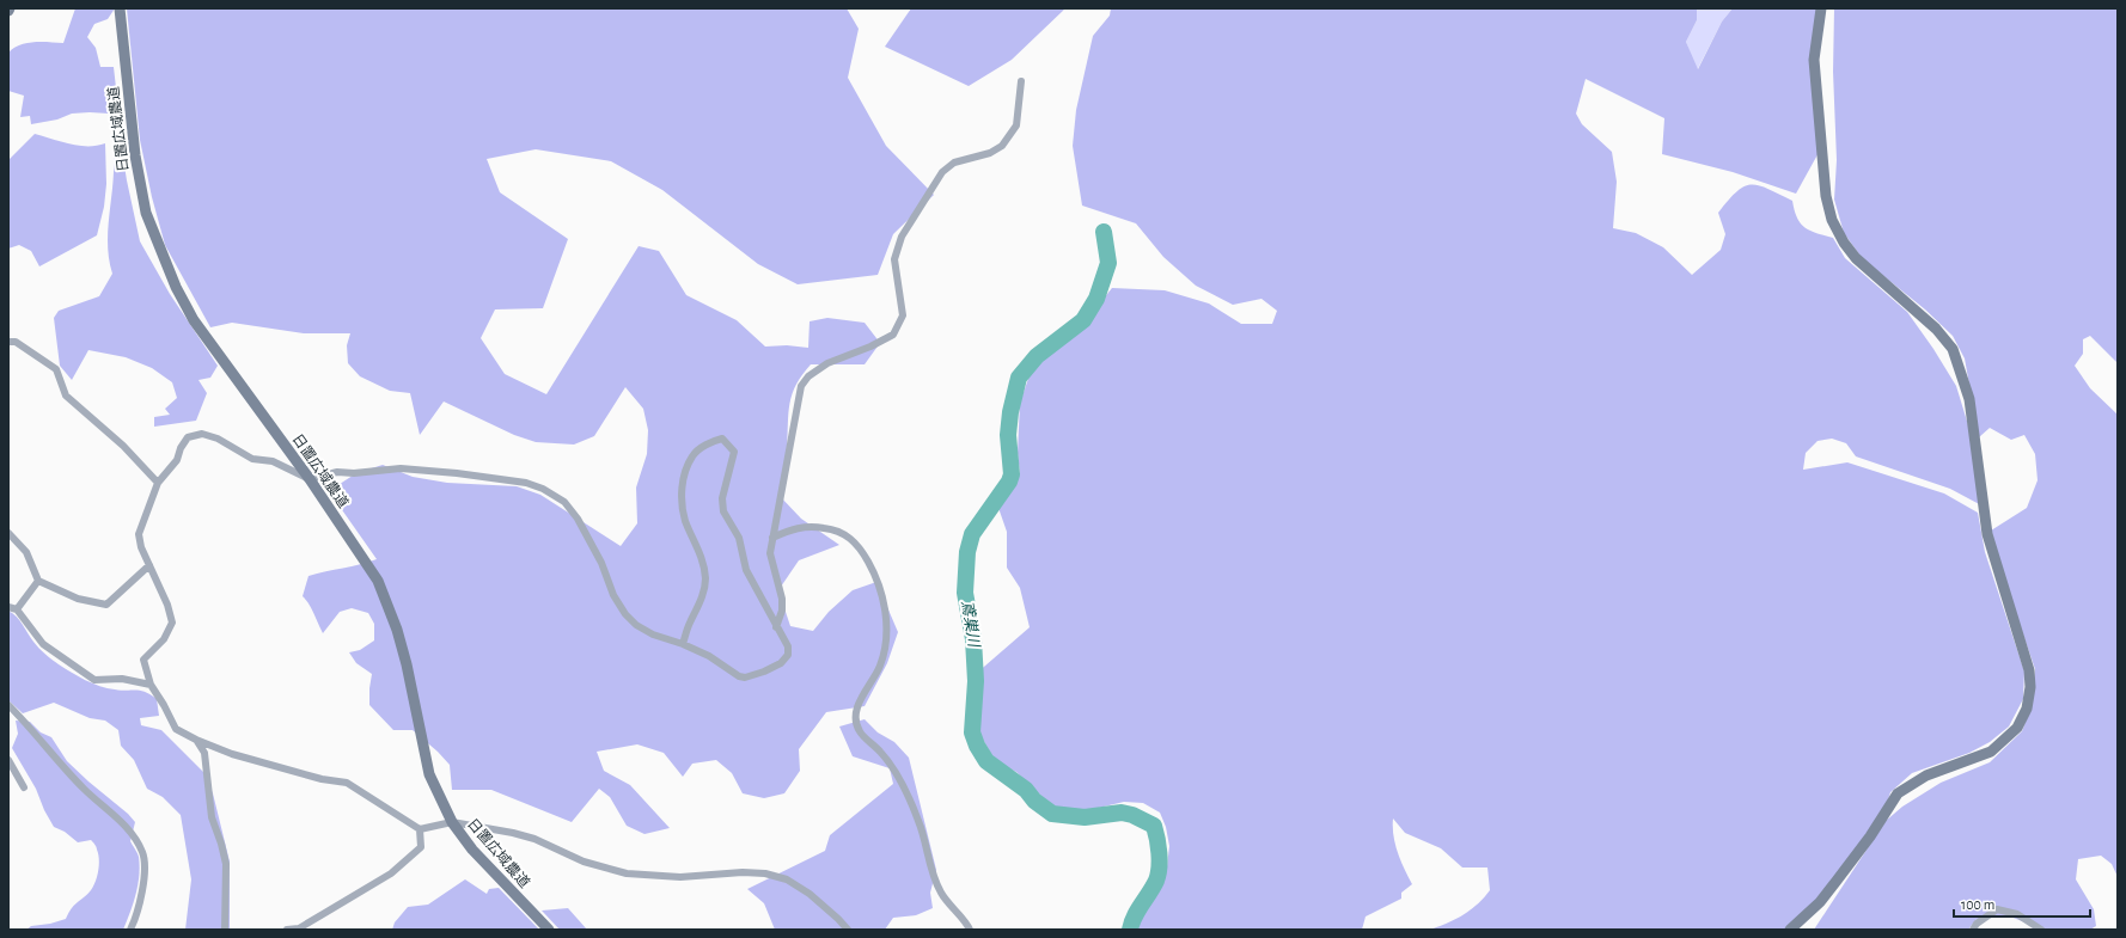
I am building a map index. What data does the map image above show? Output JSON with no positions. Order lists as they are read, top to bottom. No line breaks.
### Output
{"streets":{"street":["日置広域農道"]},"water":["鳶巣川"],"scale_bar":"100 m"}
